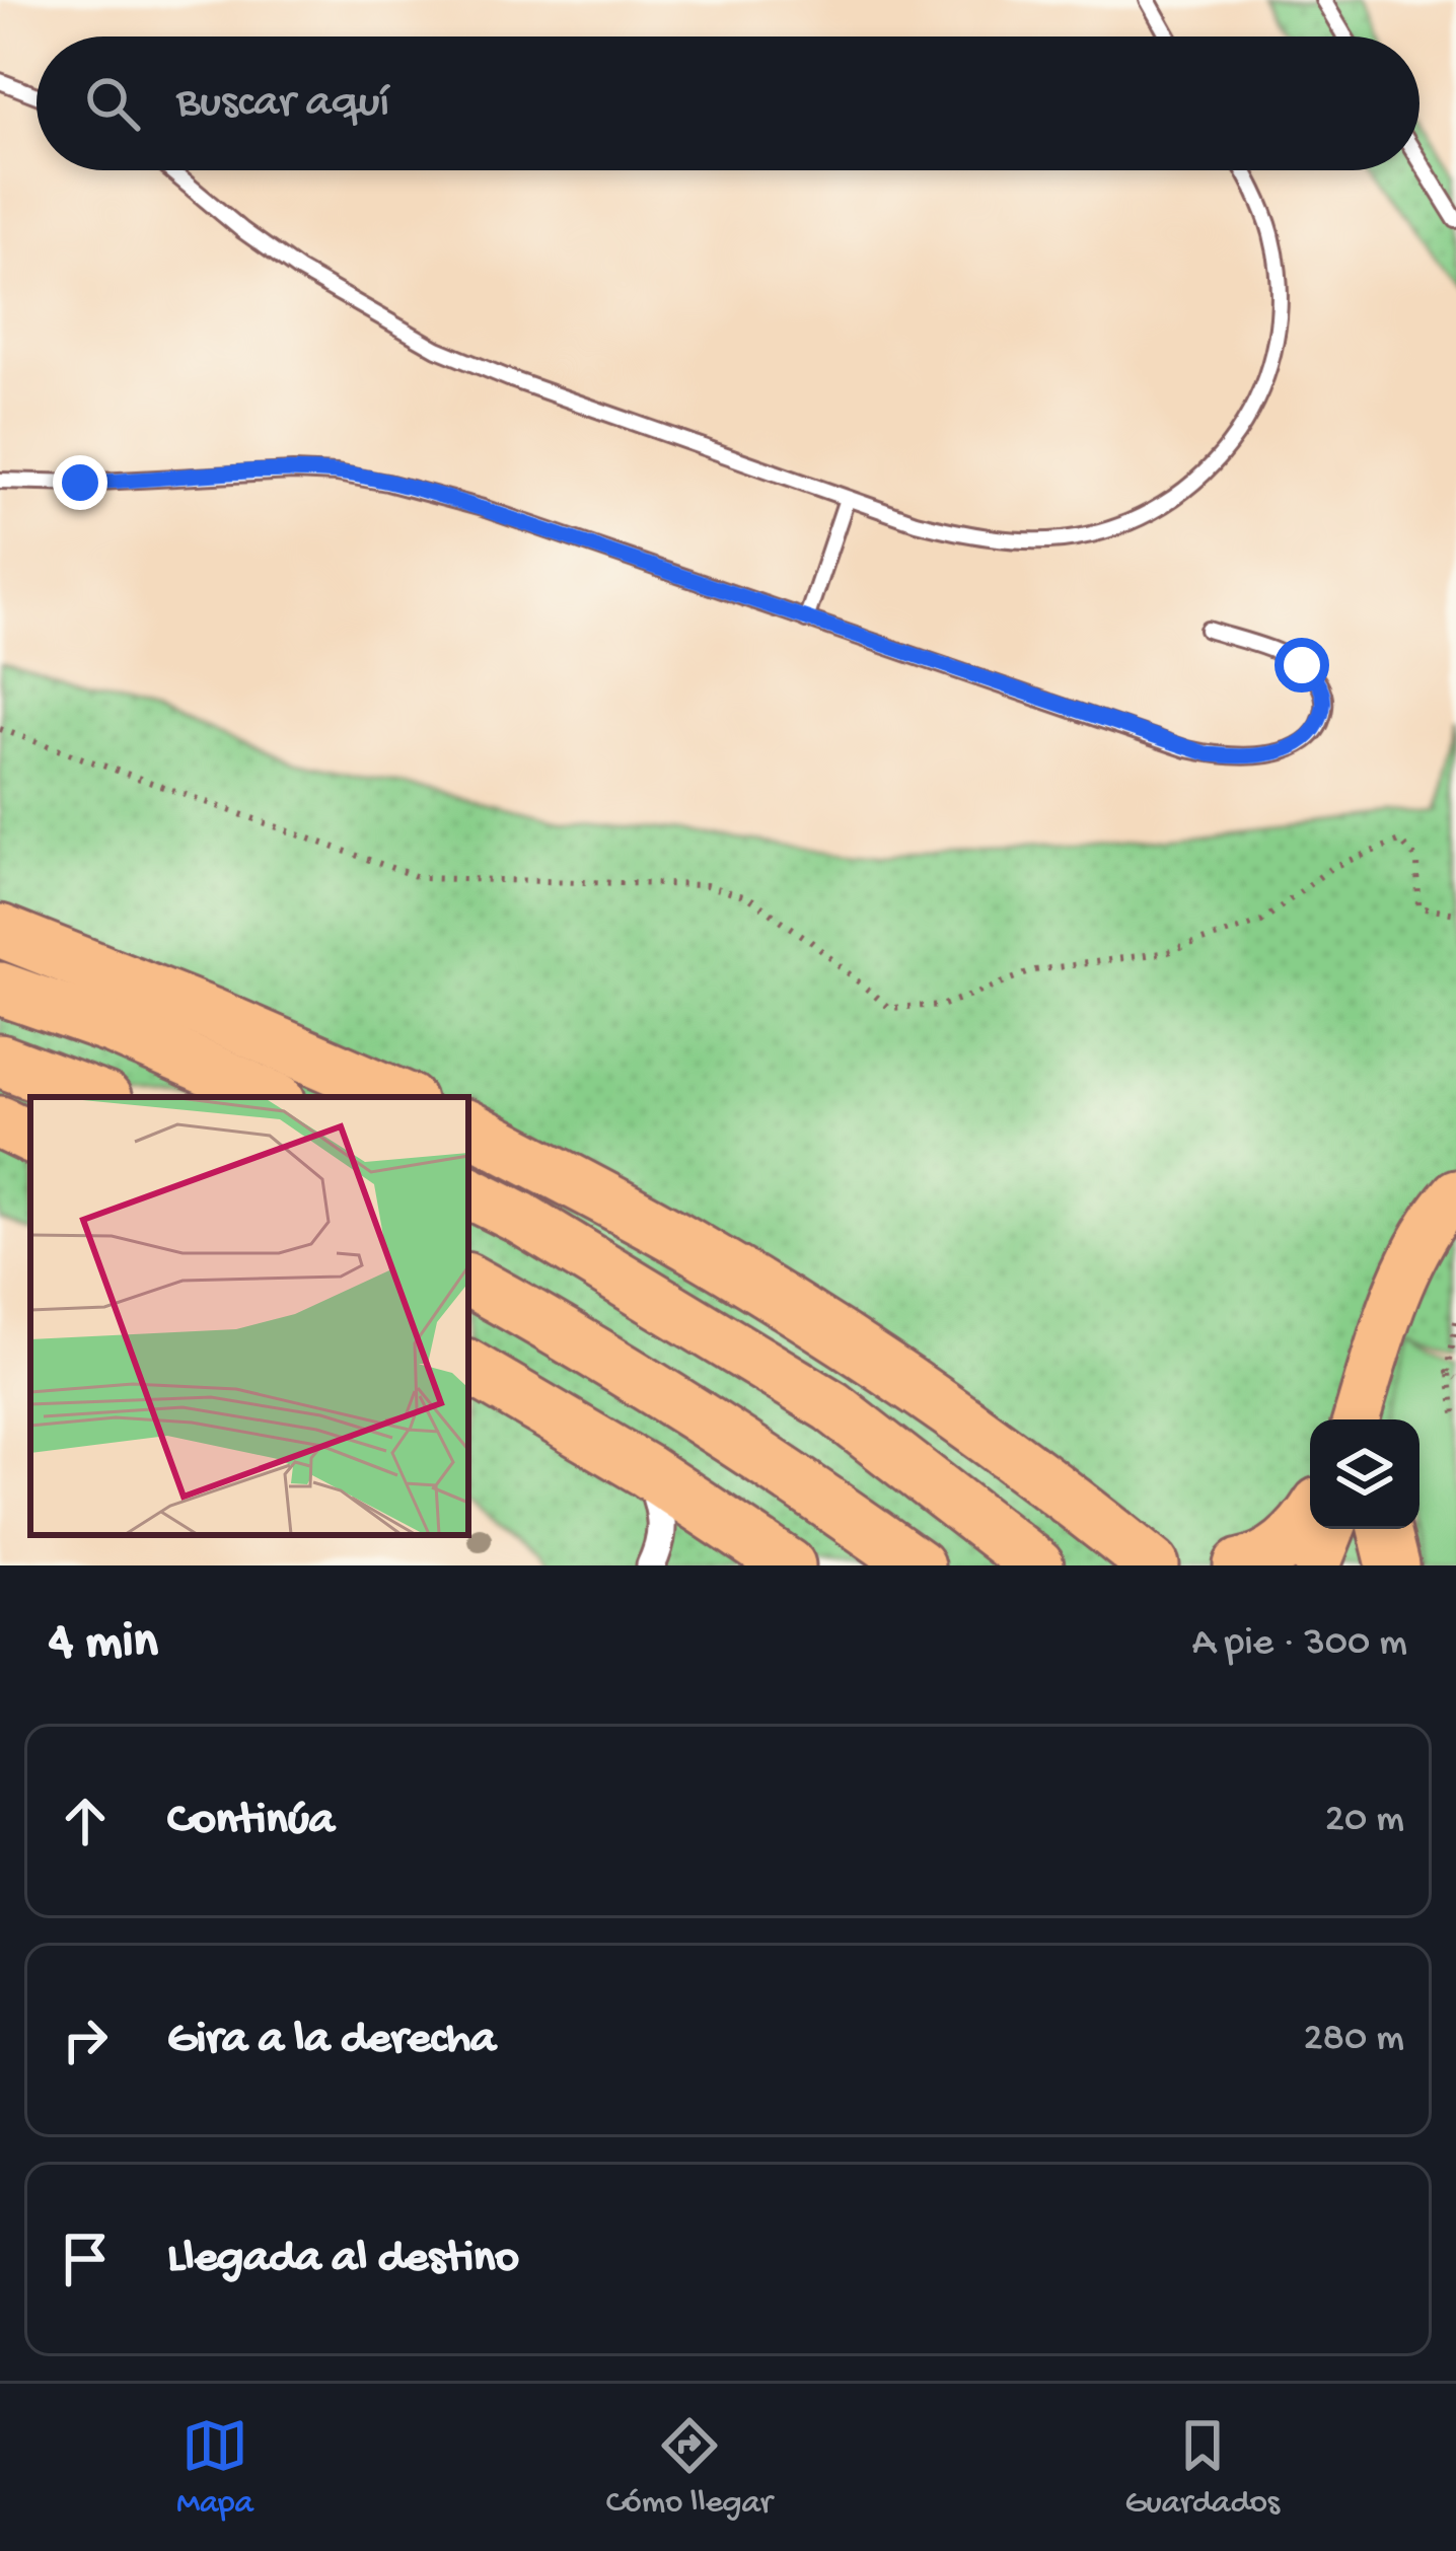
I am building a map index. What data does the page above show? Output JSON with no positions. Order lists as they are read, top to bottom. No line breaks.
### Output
{"page":{"search":"Buscar aquí","heading":["4 min","A pie · 300 m"],"list":[["Continúa","20 m"],["Gira a la derecha","280 m"],"Llegada al destino"],"nav":["Mapa","Cómo llegar","Guardados"]}}
